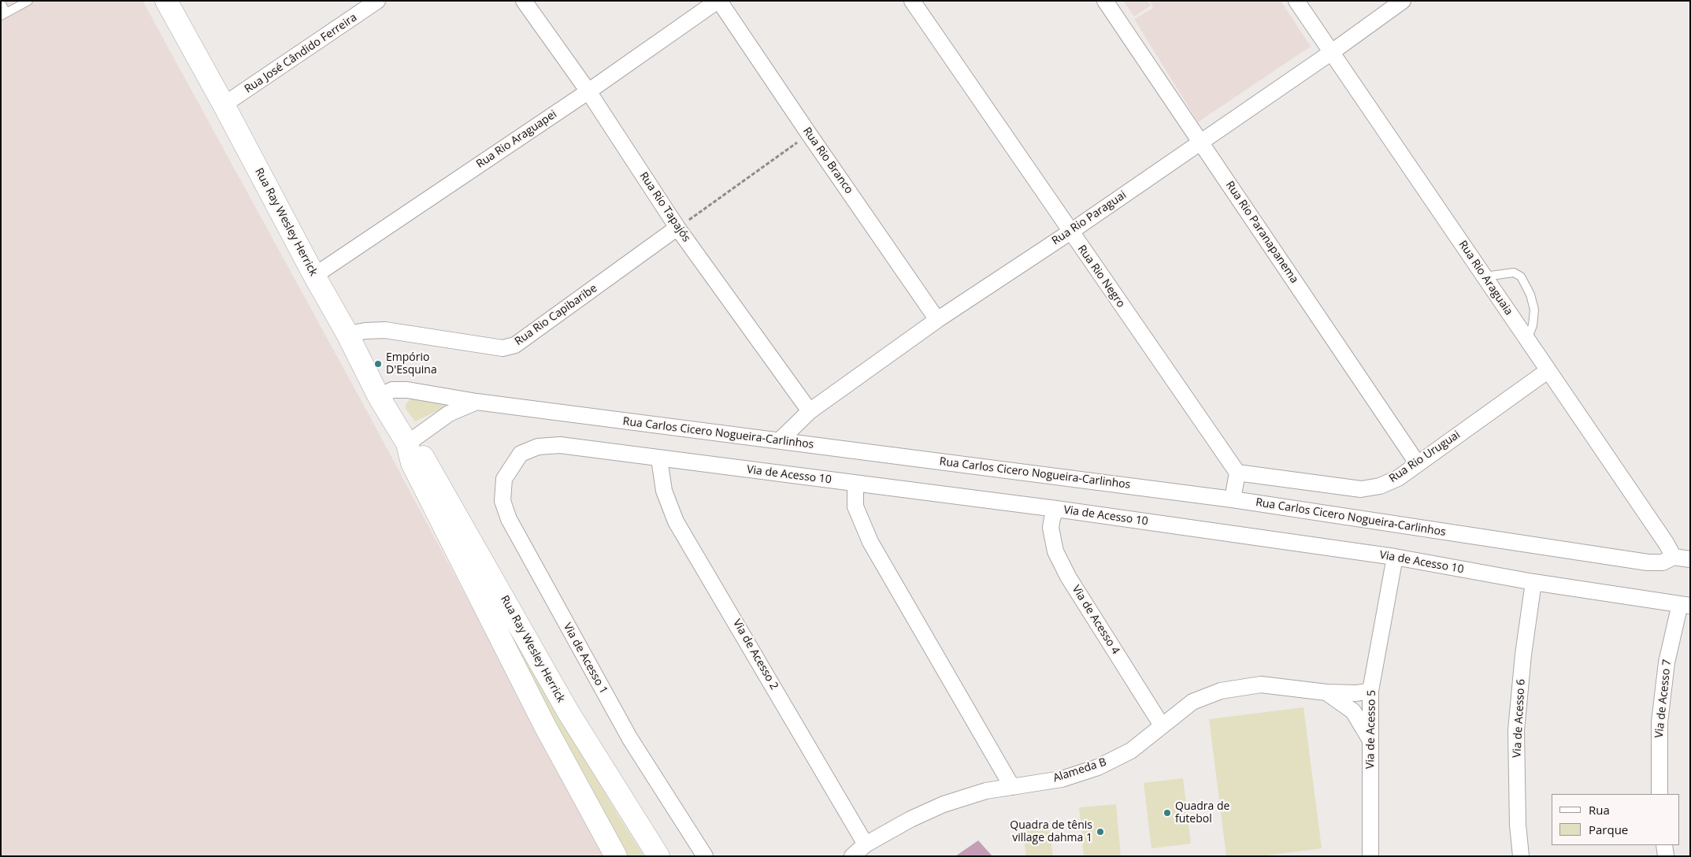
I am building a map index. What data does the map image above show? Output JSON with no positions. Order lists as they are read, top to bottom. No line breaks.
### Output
{"streets":{"street":["Rua José Cândido Ferreira","Rua Rio Araguapei","Rua Rio Branco","Rua Rio Tapajós","Rua Rio Paraguai","Rua Ray Wesley Herrick","Rua Rio Paranapanema","Rua Rio Negro","Rua Rio Araguaia","Rua Rio Capibaribe","Rua Carlos Cicero Nogueira-Carlinhos","Rua Rio Uruguai","Via de Acesso 10","Via de Acesso 4","Via de Acesso 2","Via de Acesso 1","Via de Acesso 7","Via de Acesso 6","Via de Acesso 5","Alameda B"]},"crossings":[["Rua José Cândido Ferreira","Rua Ray Wesley Herrick"],["Rua Rio Araguapei","Rua Rio Branco"],["Rua Rio Araguapei","Rua Rio Tapajós"],["Rua Rio Araguapei","Rua Ray Wesley Herrick"],["Rua Rio Branco","Rua Rio Paraguai"],["Rua Rio Tapajós","Rua Rio Paraguai"],["Rua Rio Tapajós","Rua Rio Capibaribe"],["Rua Rio Paraguai","Rua Rio Paranapanema"],["Rua Rio Paraguai","Rua Rio Negro"],["Rua Rio Paraguai","Rua Rio Araguaia"],["Rua Rio Paraguai","Rua Carlos Cicero Nogueira-Carlinhos"],["Rua Ray Wesley Herrick","Rua Rio Capibaribe"],["Rua Ray Wesley Herrick","Rua Carlos Cicero Nogueira-Carlinhos"],["Rua Rio Paranapanema","Rua Rio Uruguai"],["Rua Rio Negro","Rua Rio Uruguai"],["Rua Rio Araguaia","Rua Carlos Cicero Nogueira-Carlinhos"],["Rua Rio Araguaia","Rua Rio Uruguai"],["Via de Acesso 10","Via de Acesso 4"],["Via de Acesso 10","Via de Acesso 2"],["Via de Acesso 10","Via de Acesso 1"],["Via de Acesso 10","Via de Acesso 7"],["Via de Acesso 10","Via de Acesso 6"],["Via de Acesso 10","Via de Acesso 5"],["Via de Acesso 4","Alameda B"],["Via de Acesso 2","Alameda B"],["Via de Acesso 5","Alameda B"]],"places":["Empório D'Esquina","Quadra de futebol","Quadra de tênis village dahma 1"],"legend":["Rua","Parque"]}
